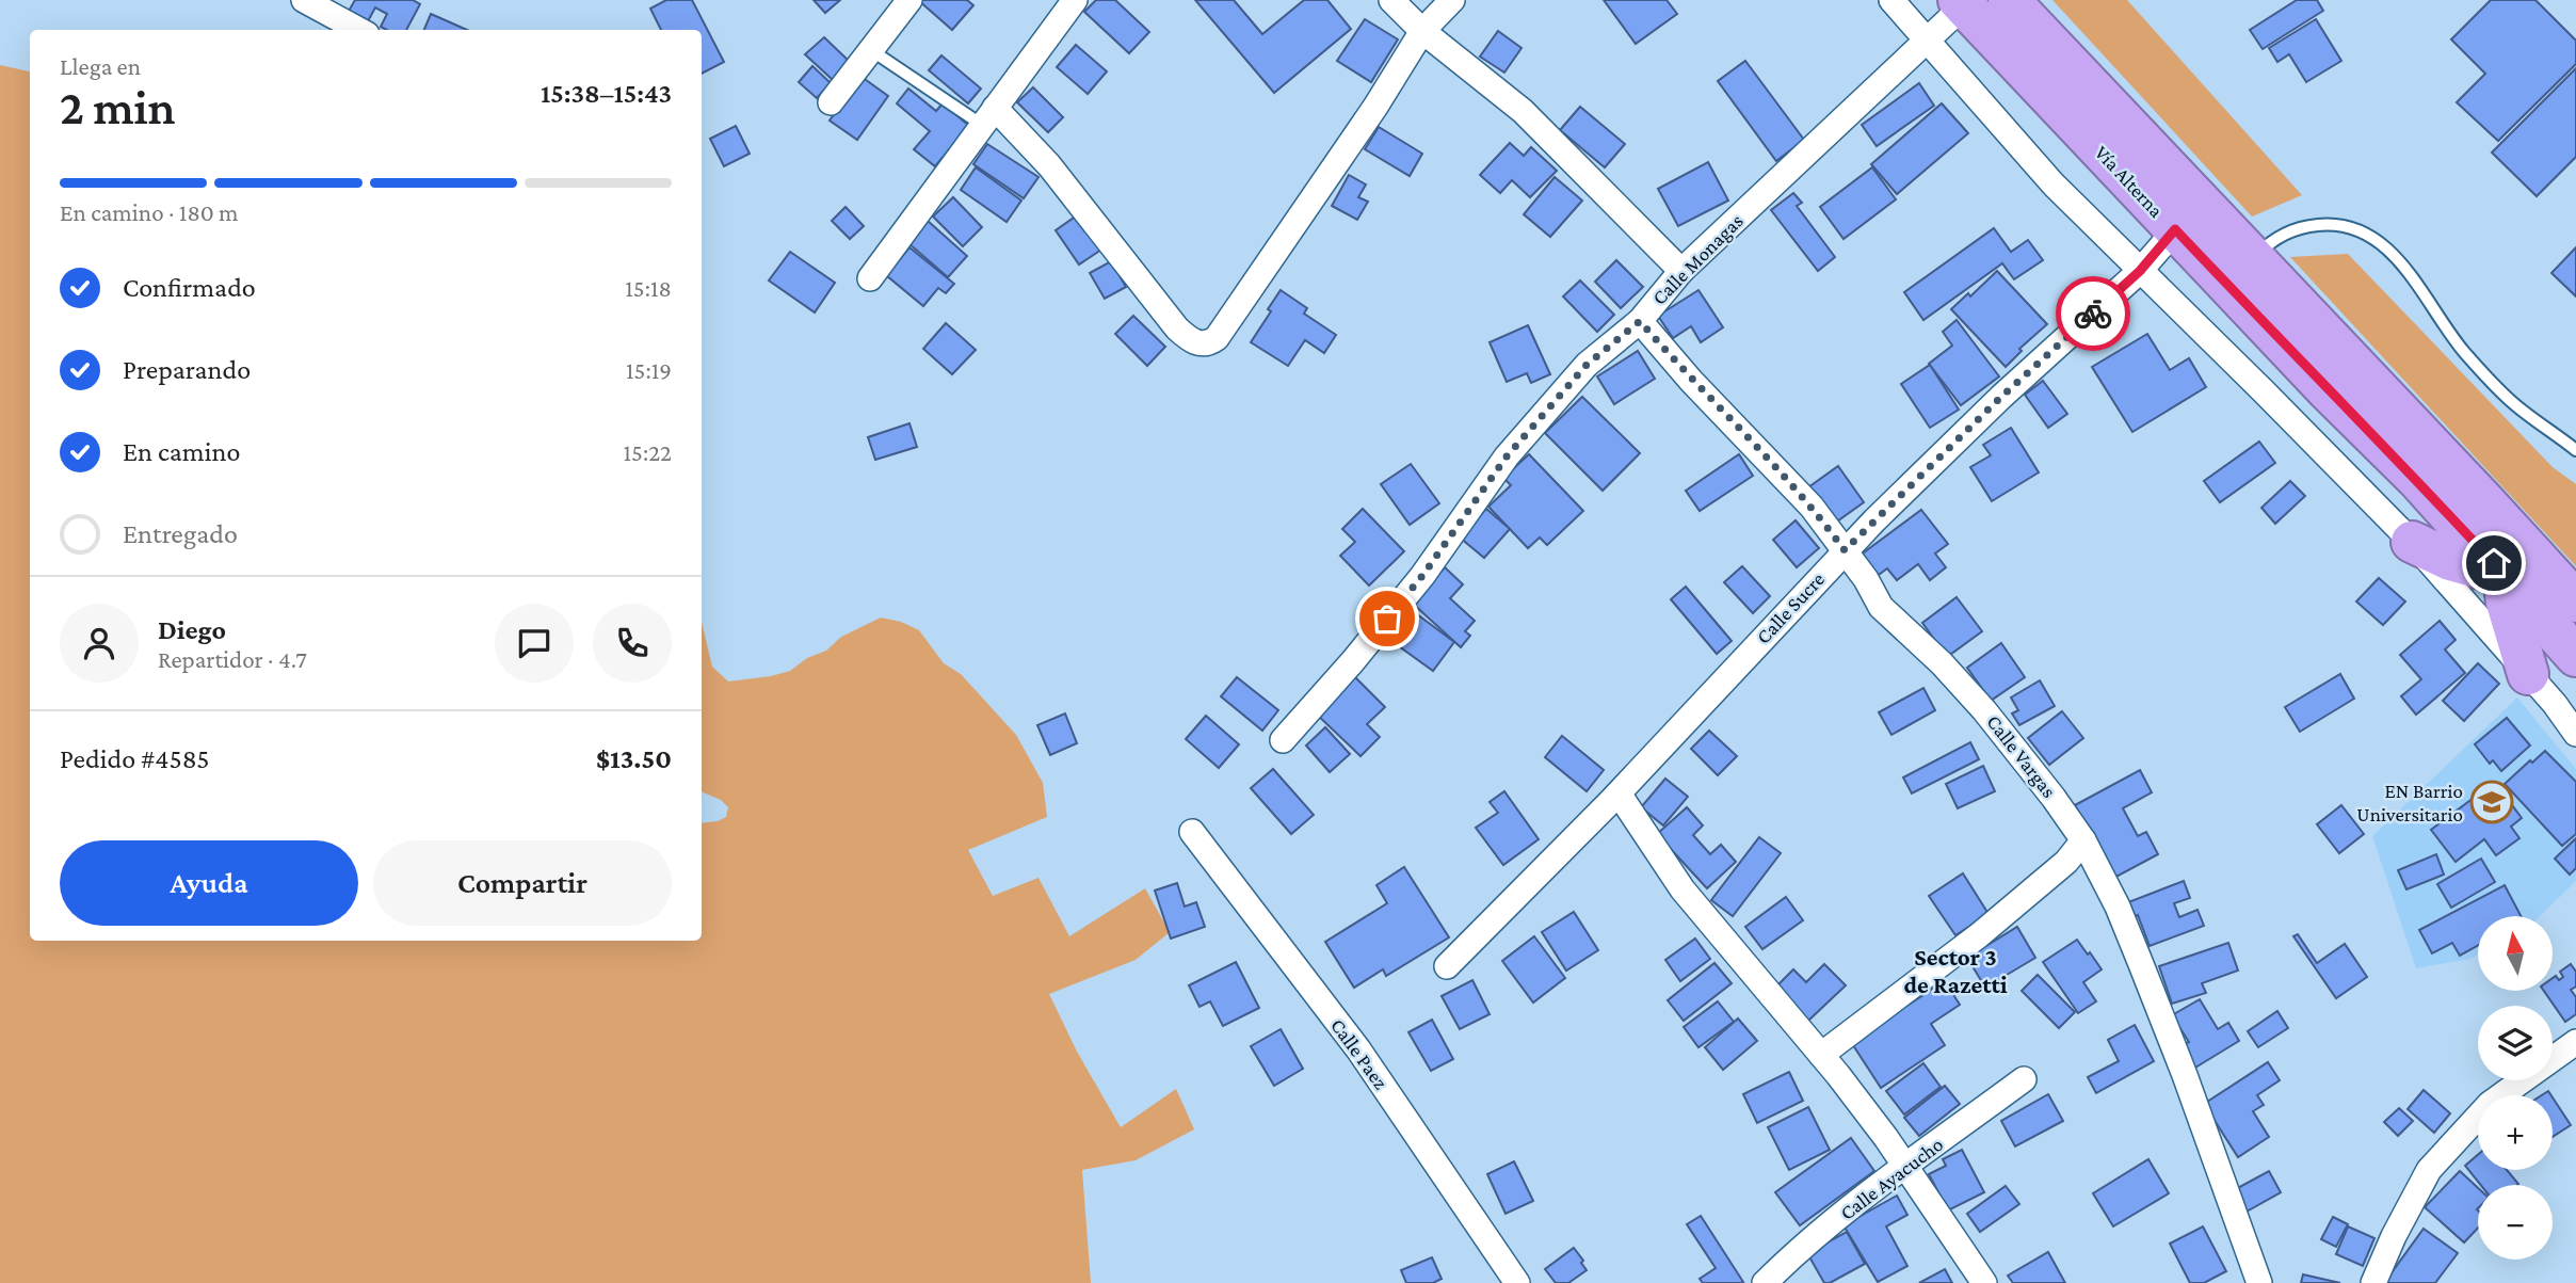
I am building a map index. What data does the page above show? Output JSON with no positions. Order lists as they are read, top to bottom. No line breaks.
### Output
{"streets":{"highway":["Vía Alterna"],"street":["Calle Monagas","Calle Sucre","Calle Vargas","Calle Paez","Calle Ayacucho"]},"crossings":[["Vía Alterna","Calle Monagas"],["Vía Alterna","Calle Sucre"],["Calle Monagas","Calle Vargas"],["Calle Sucre","Calle Vargas"]],"districts":["Sector 3 de Razetti"],"places":{"school or university":["EN Barrio Universitario"]},"north":"top","page":{"heading":["2 min","Llega en","15:38–15:43"],"panel":["Diego","Repartidor · 4.7","Pedido #4585","$13.50"],"bar":"En camino · 180 m","list":[["Confirmado","15:18"],["Preparando","15:19"],["En camino","15:22"],"Entregado"],"buttons":["Ayuda","Compartir"],"map_buttons":["+","−"]}}
